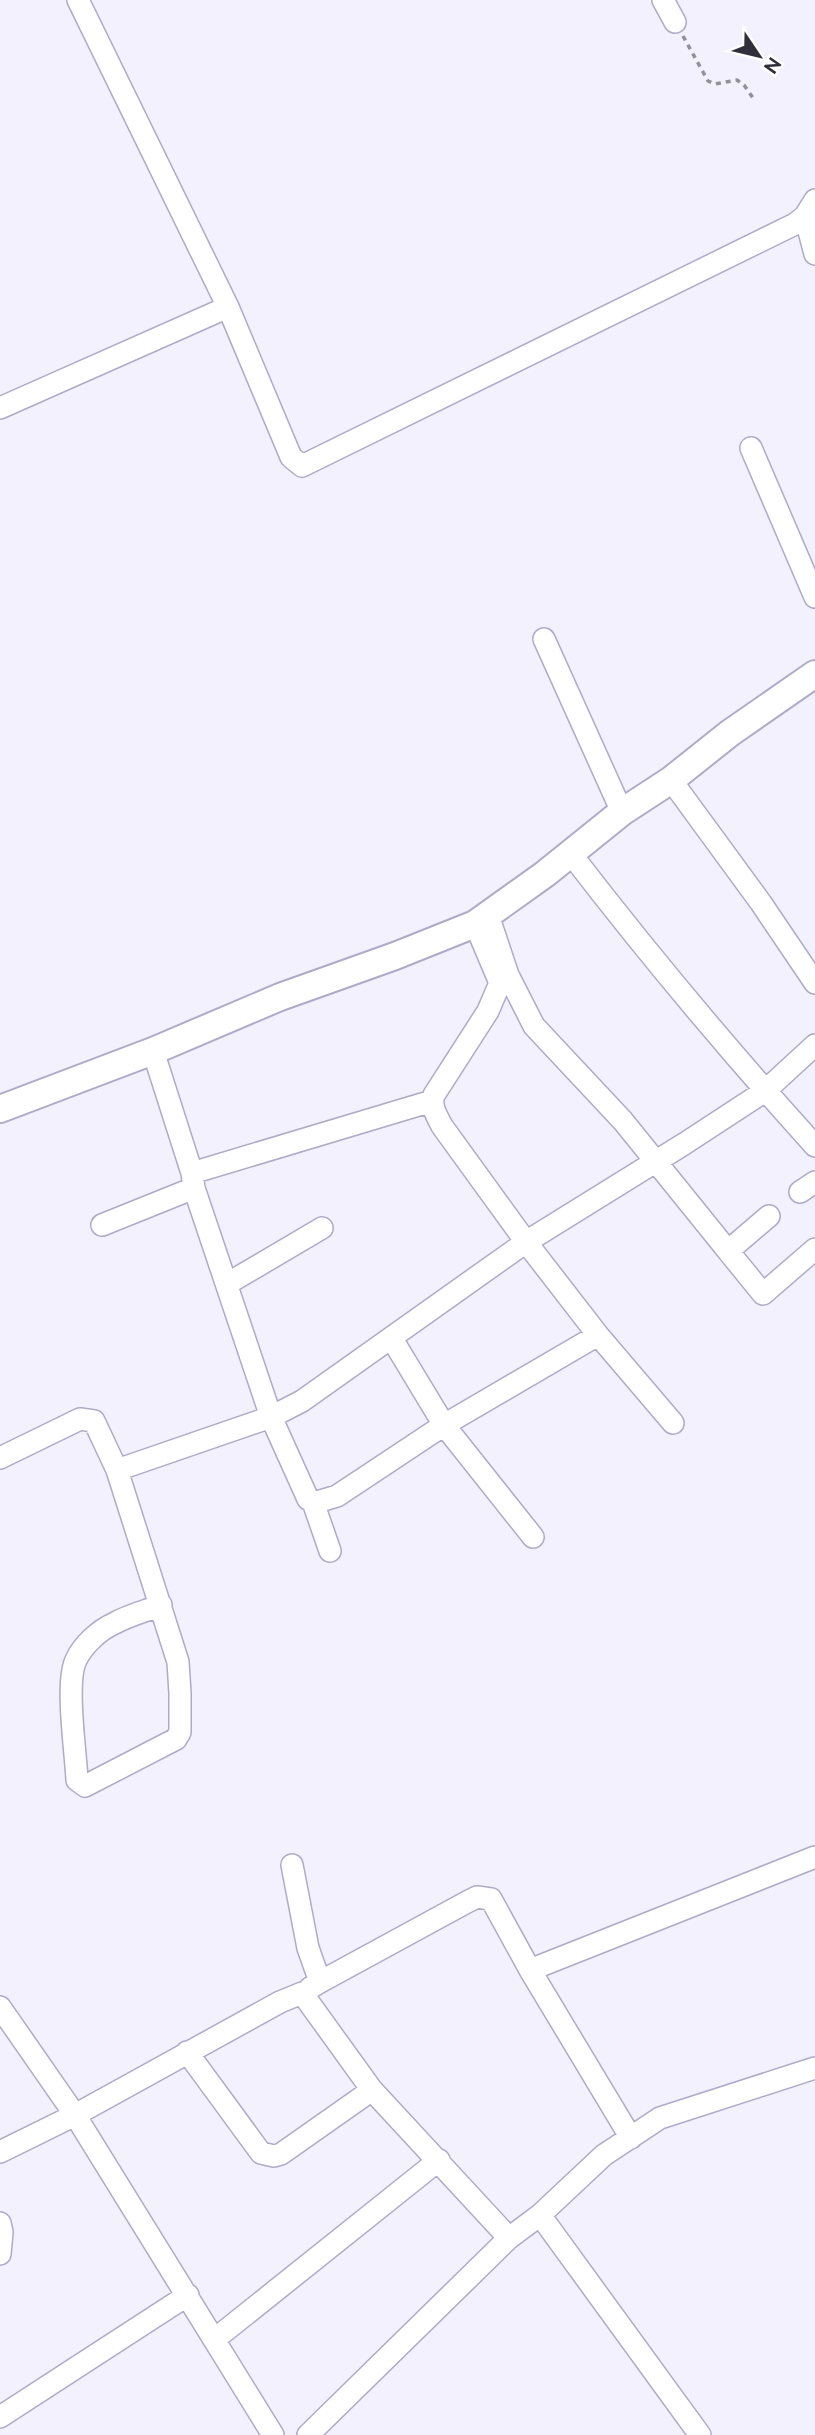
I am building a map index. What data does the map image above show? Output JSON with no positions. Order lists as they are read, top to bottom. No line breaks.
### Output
{"north":"bottom right"}
